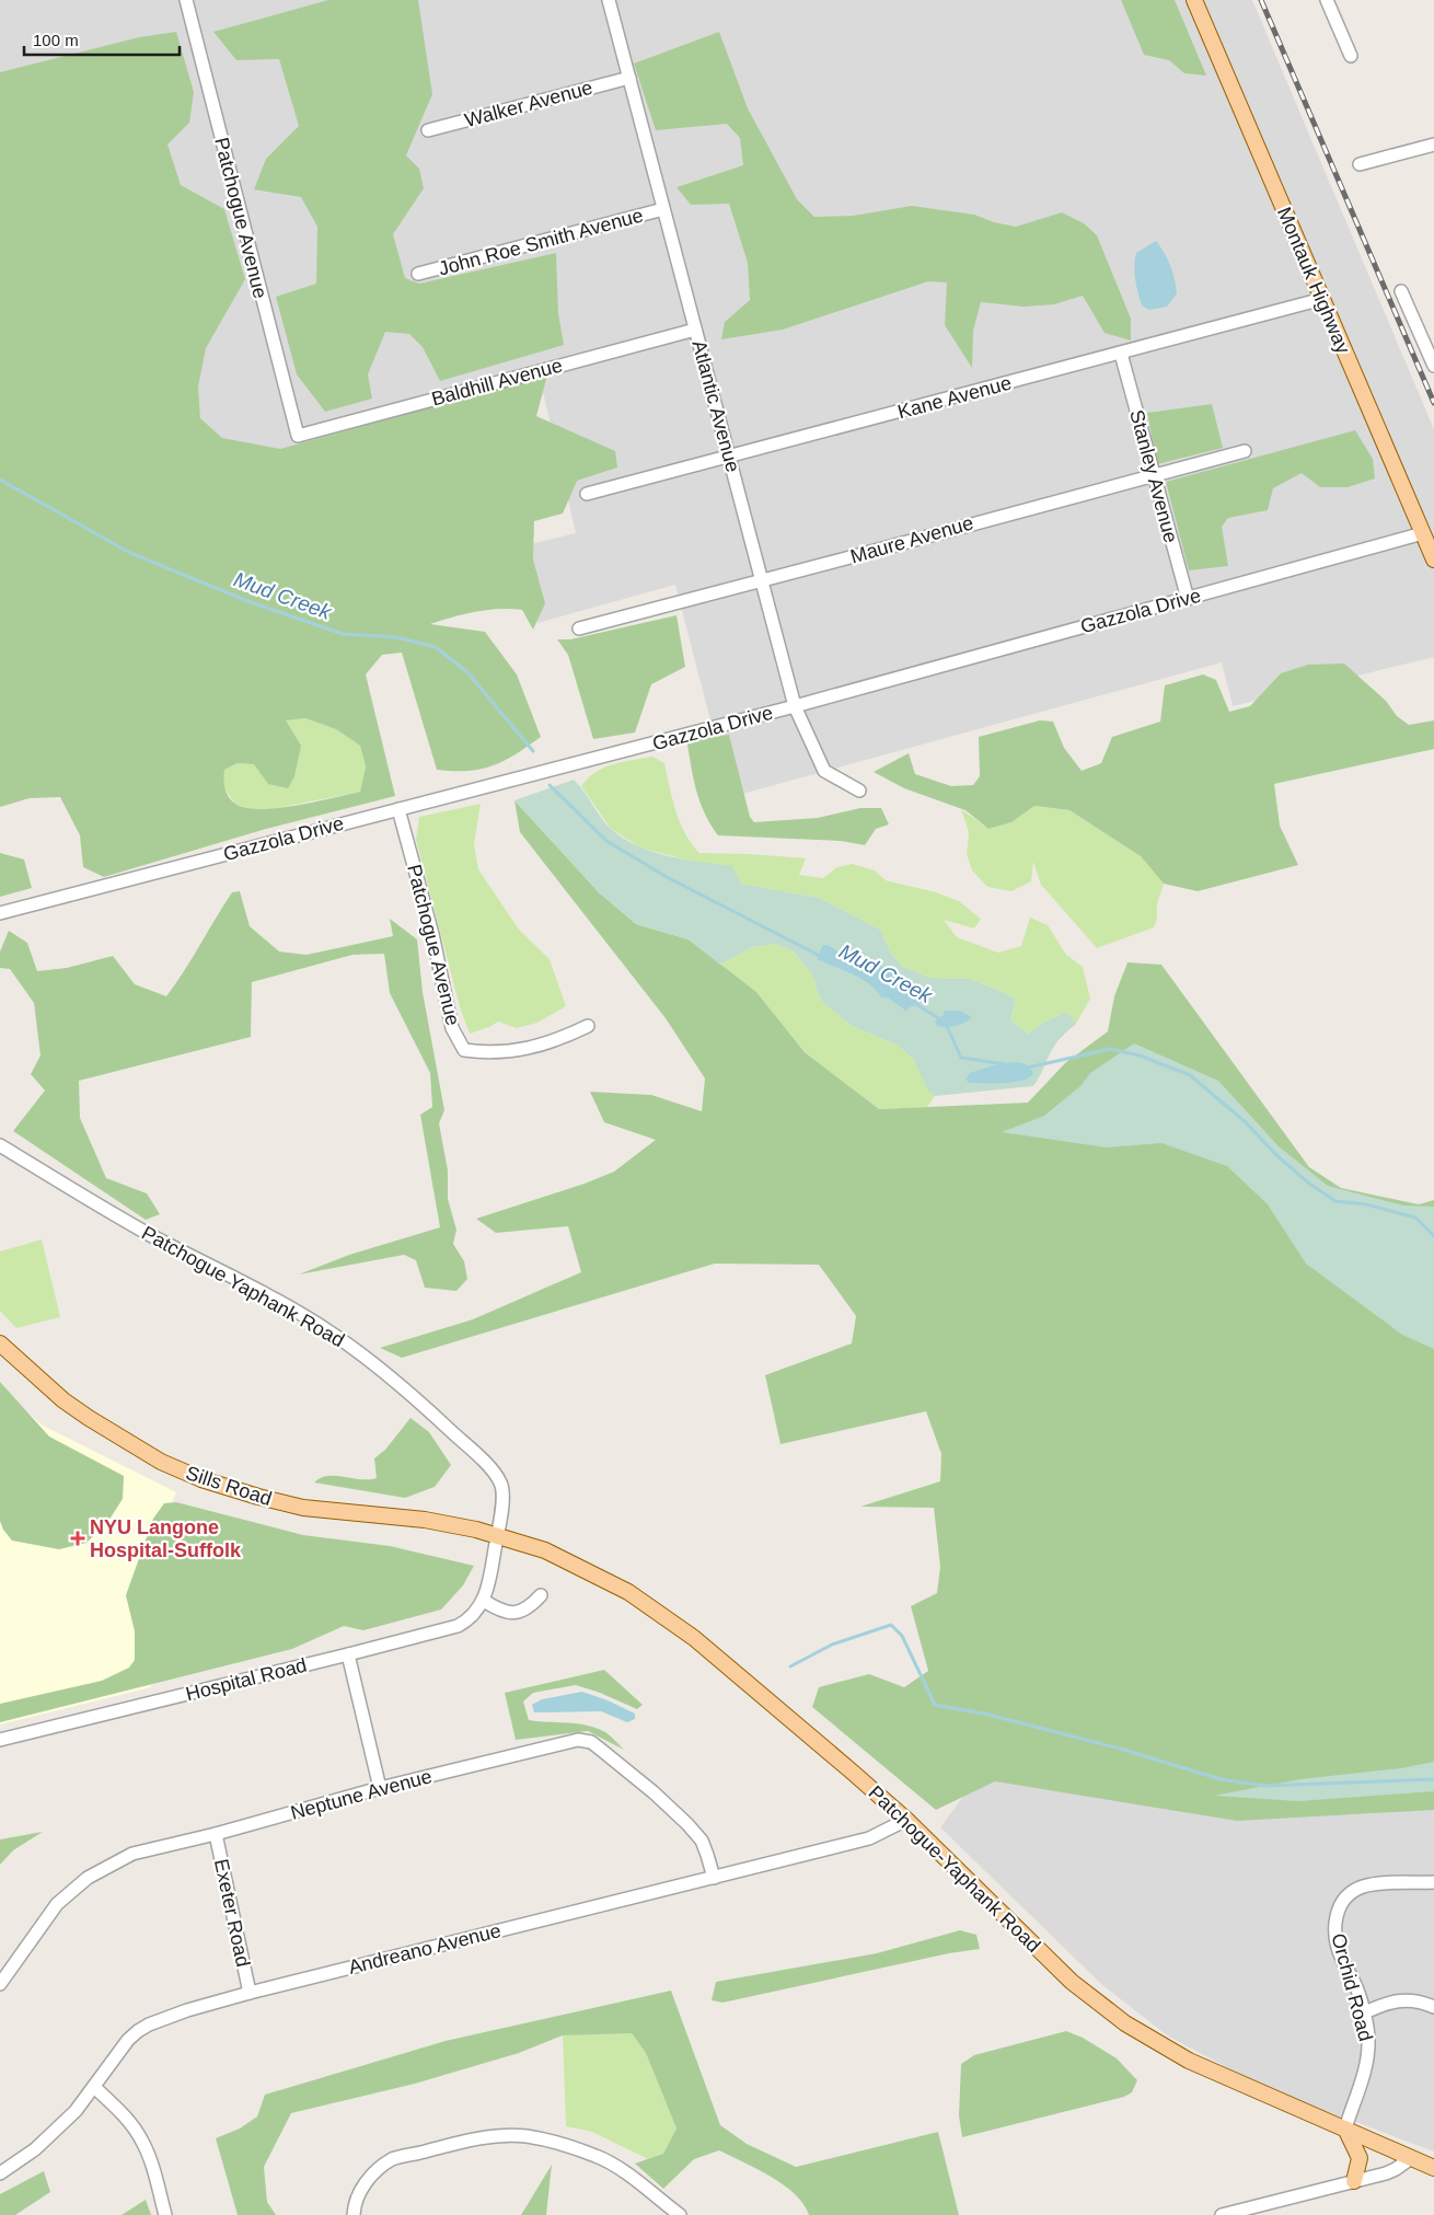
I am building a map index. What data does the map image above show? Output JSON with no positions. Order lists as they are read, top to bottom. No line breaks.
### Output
{"streets":{"main road":["Montauk Highway","Sills Road","Patchogue-Yaphank Road"],"street":["Walker Avenue","Patchogue Avenue","John Roe Smith Avenue","Baldhill Avenue","Kane Avenue","Atlantic Avenue","Stanley Avenue","Maure Avenue","Gazzola Drive","Patchogue Yaphank Road","Hospital Road","Neptune Avenue","Exeter Road","Andreano Avenue","Orchid Road"]},"crossings":[["Walker Avenue","Atlantic Avenue"],["Patchogue Avenue","Baldhill Avenue"],["Patchogue Avenue","Gazzola Drive"],["John Roe Smith Avenue","Atlantic Avenue"],["Montauk Highway","Kane Avenue"],["Montauk Highway","Gazzola Drive"],["Baldhill Avenue","Atlantic Avenue"],["Kane Avenue","Atlantic Avenue"],["Kane Avenue","Stanley Avenue"],["Atlantic Avenue","Maure Avenue"],["Atlantic Avenue","Gazzola Drive"],["Stanley Avenue","Maure Avenue"],["Stanley Avenue","Gazzola Drive"],["Patchogue Yaphank Road","Sills Road"],["Patchogue Yaphank Road","Hospital Road"],["Patchogue Yaphank Road","Patchogue-Yaphank Road"],["Sills Road","Hospital Road"],["Sills Road","Patchogue-Yaphank Road"],["Hospital Road","Patchogue-Yaphank Road"],["Neptune Avenue","Exeter Road"],["Neptune Avenue","Andreano Avenue"],["Patchogue-Yaphank Road","Andreano Avenue"],["Patchogue-Yaphank Road","Orchid Road"],["Exeter Road","Andreano Avenue"]],"water":["Mud Creek"],"places":{"health":["NYU Langone Hospital-Suffolk"]},"scale_bar":"100 m"}
